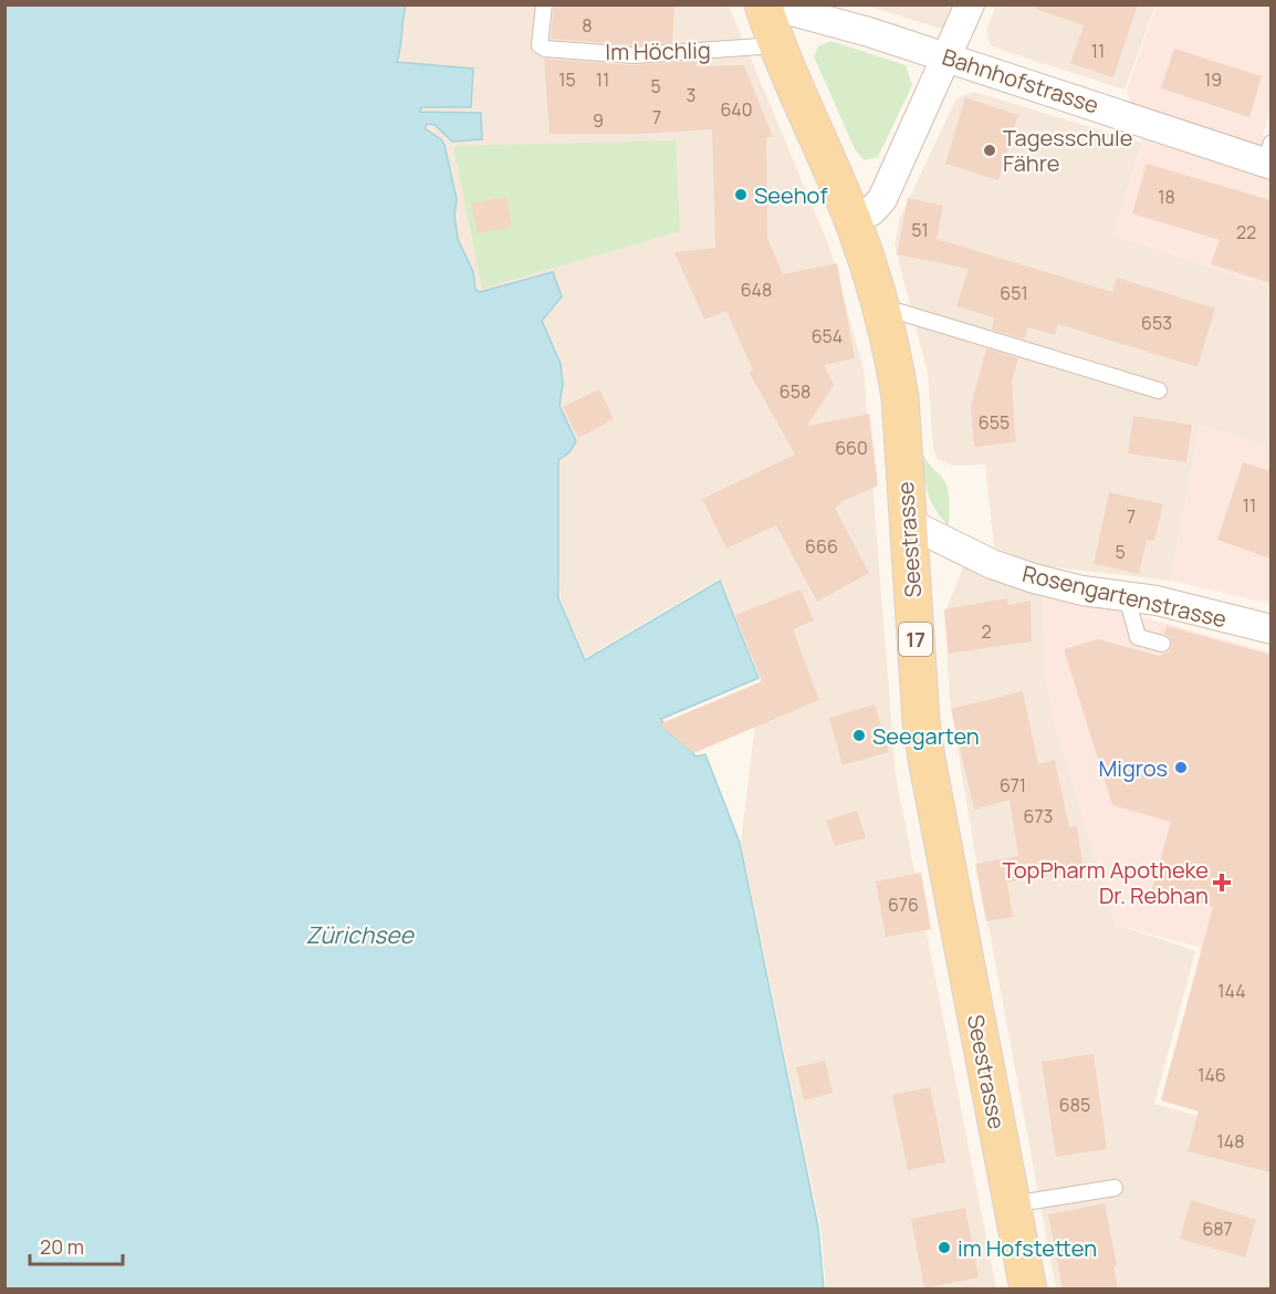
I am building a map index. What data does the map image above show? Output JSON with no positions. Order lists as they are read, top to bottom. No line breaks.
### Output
{"streets":{"main road":["Seestrasse","17"],"street":["Bahnhofstrasse","Rosengartenstrasse"],"lane":["Im Höchlig"]},"crossings":[["Im Höchlig","Seestrasse"],["Bahnhofstrasse","Seestrasse"],["Seestrasse","Rosengartenstrasse"]],"water":["Zürichsee"],"places":{"other":["Tagesschule Fähre","Seehof","Seegarten","Migros","im Hofstetten"],"health":["TopPharm Apotheke Dr. Rebhan"]},"house_numbers":["8","11","15","11","19","5","3","640","7","9","18","51","22","648","651","653","654","658","655","660","11","7","666","5","2","671","673","676","144","146","685","148","687"],"scale_bar":"20 m"}
